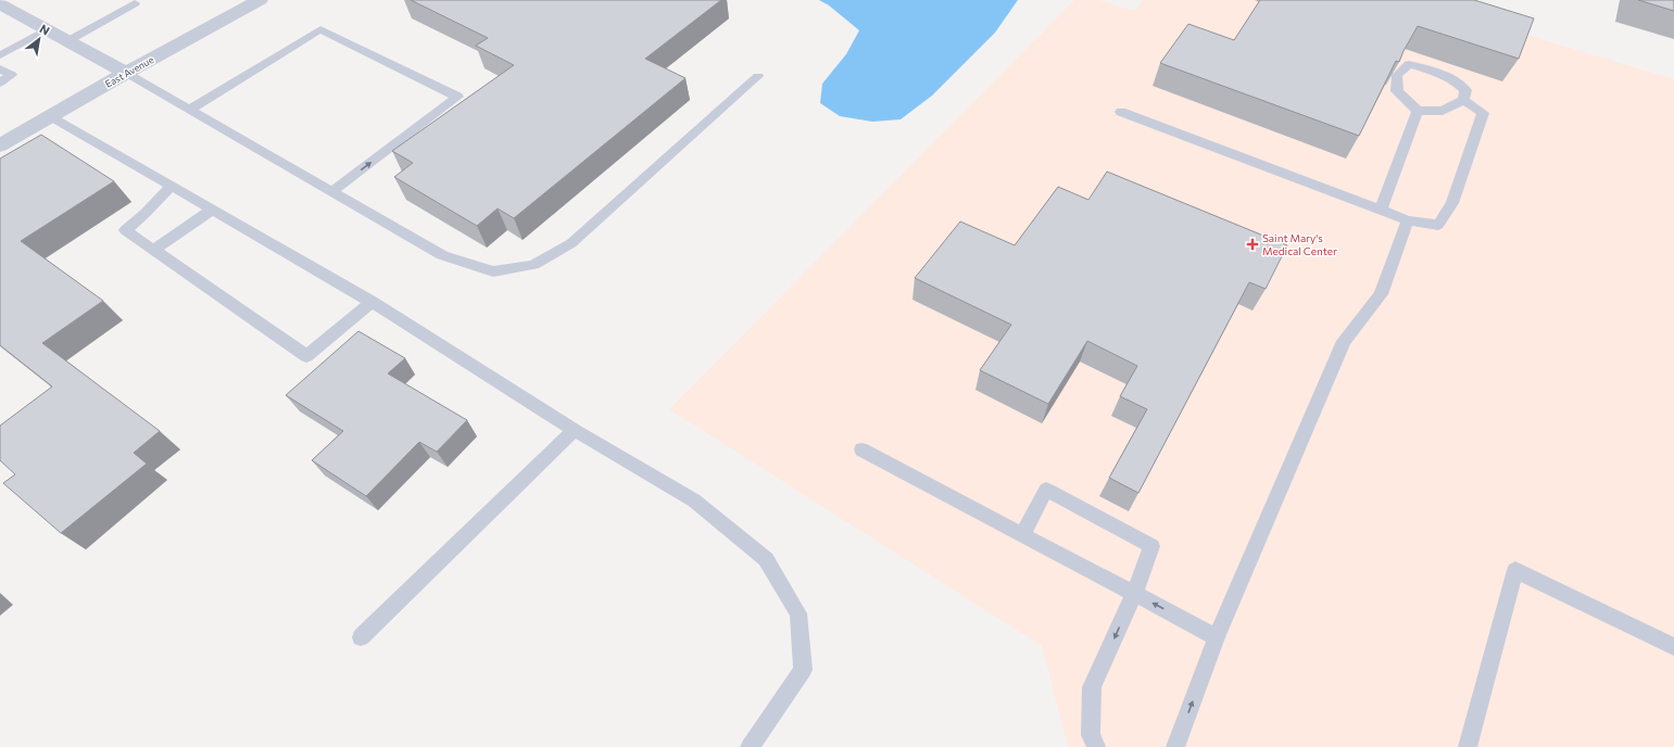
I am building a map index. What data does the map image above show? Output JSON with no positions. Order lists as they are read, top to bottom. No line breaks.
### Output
{"streets":{"street":["East Avenue"]},"places":{"health":["Saint Mary's Medical Center"]},"north":"top right"}
